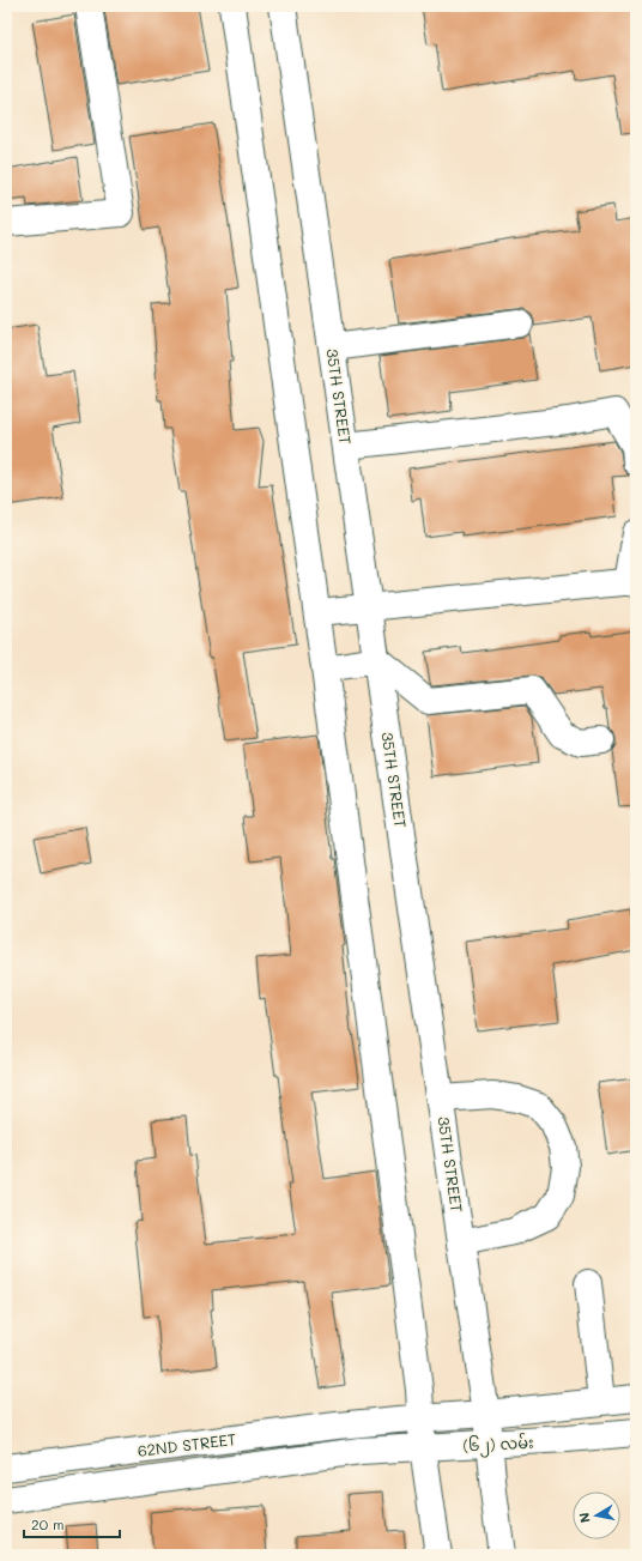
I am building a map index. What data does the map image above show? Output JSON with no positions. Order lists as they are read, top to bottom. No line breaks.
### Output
{"streets":{"main road":["35TH STREET","(၆၂) လမ်း","62ND STREET"]},"crossings":[["35TH STREET","(၆၂) လမ်း"],["(၆၂) လမ်း","62ND STREET"]],"scale_bar":"20 m","north":"left"}
